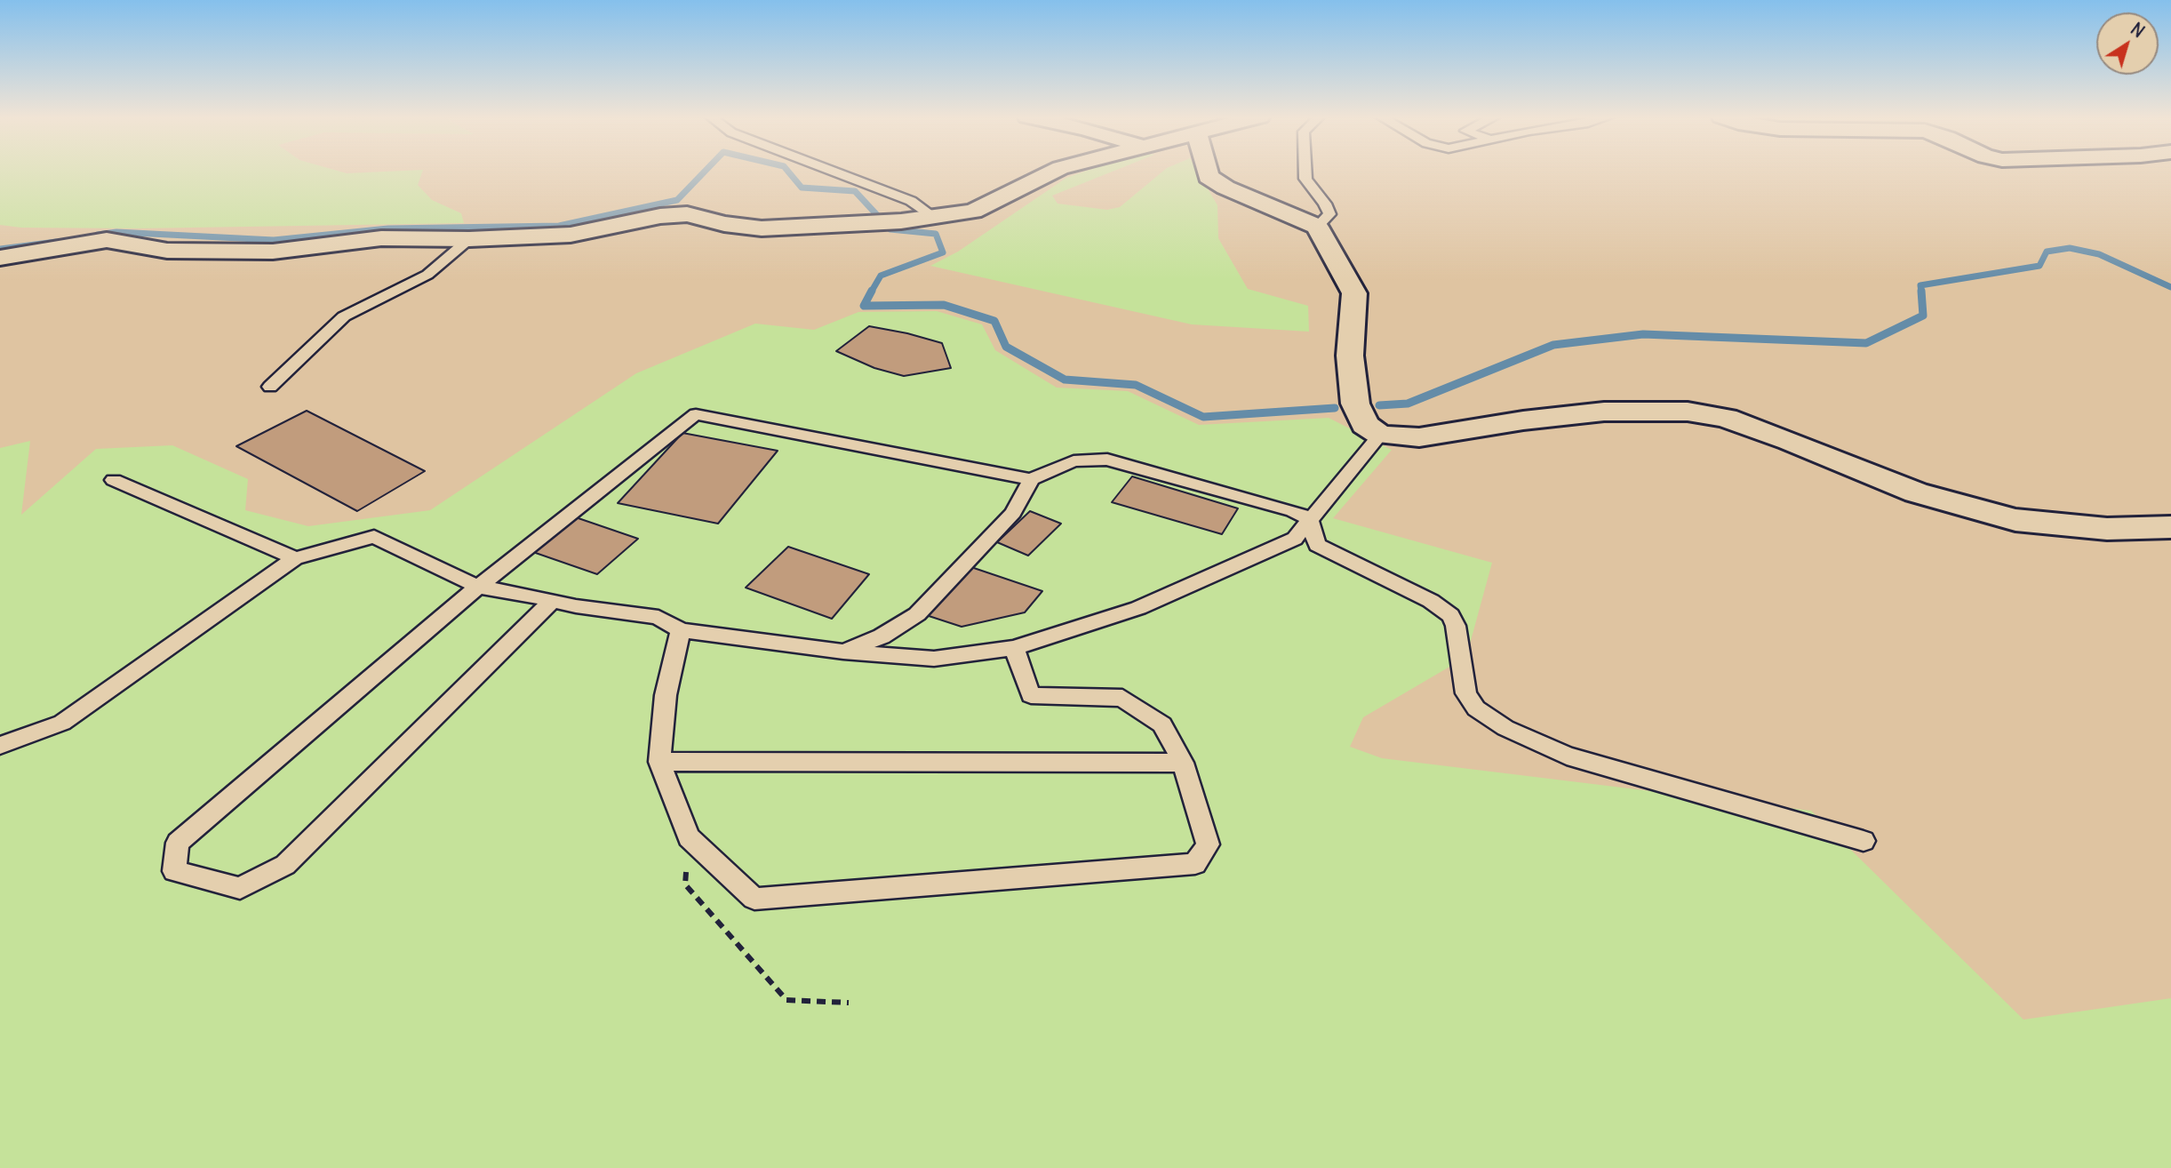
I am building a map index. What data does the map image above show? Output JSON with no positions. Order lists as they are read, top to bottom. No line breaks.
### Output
{"north":"top right"}
